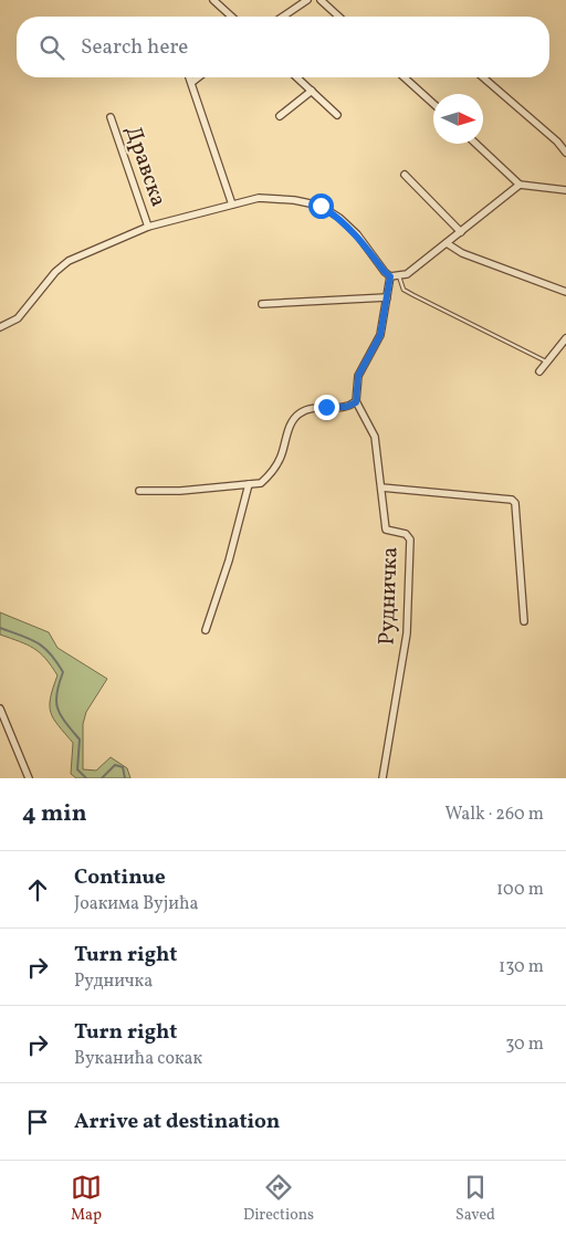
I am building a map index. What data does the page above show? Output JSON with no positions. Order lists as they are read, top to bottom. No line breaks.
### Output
{"streets":{"street":["Дравска","Рудничка"]},"north":"right","page":{"search":"Search here","heading":["4 min","Walk · 260 m"],"list":[["Continue","Јоакима Вујића","100 m"],["Turn right","Рудничка","130 m"],["Turn right","Вуканића сокак","30 m"],"Arrive at destination"],"nav":["Map","Directions","Saved"]}}
